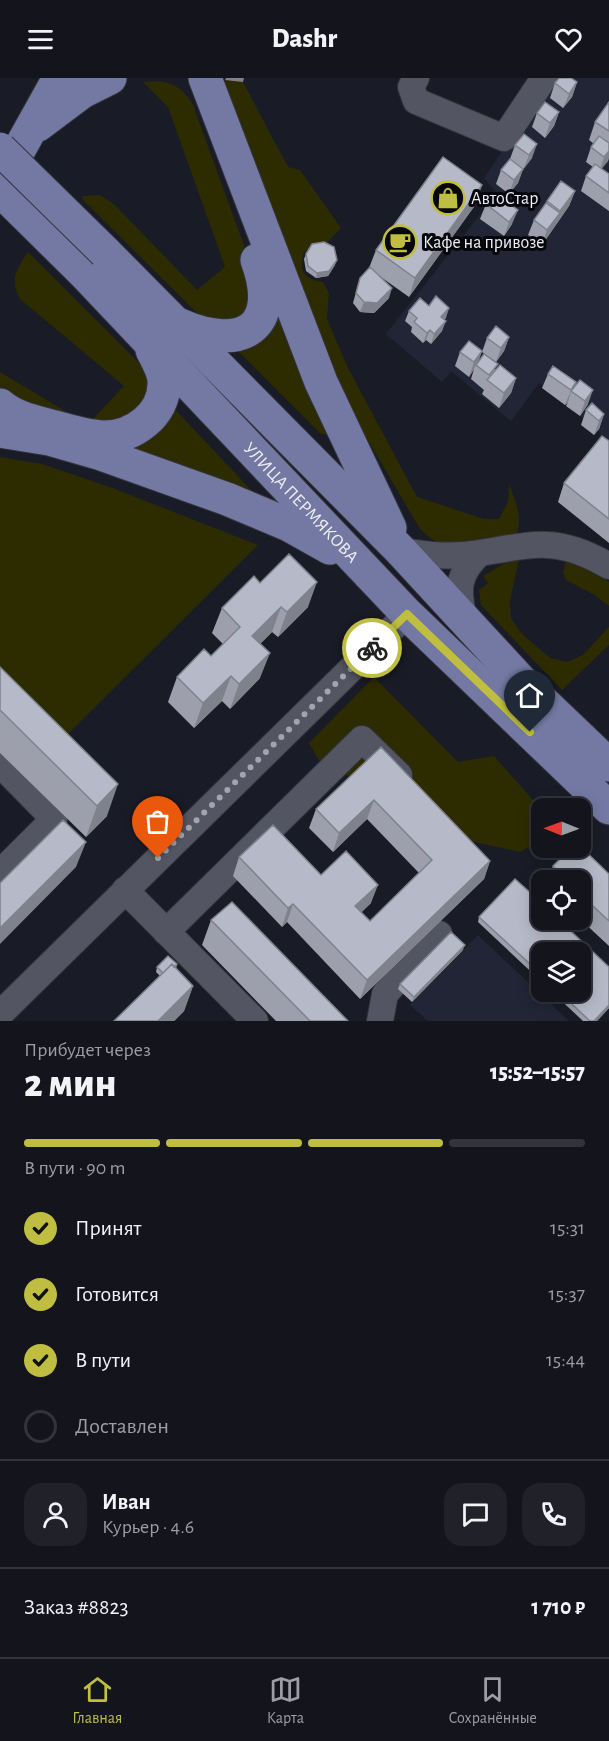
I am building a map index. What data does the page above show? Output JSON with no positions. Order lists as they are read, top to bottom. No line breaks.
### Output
{"streets":{"main road":["УЛИЦА ПЕРМЯКОВА"]},"places":{"shop":["АвтоСтар"],"cafe":["Кафе на привозе"]},"north":"left","page":{"header":"Dashr","heading":["2 мин","Прибудет через","15:52–15:57"],"panel":["Иван","Курьер · 4.6","Заказ #8823","1 710 ₽"],"bar":"В пути · 90 m","list":[["Принят","15:31"],["Готовится","15:37"],["В пути","15:44"],"Доставлен"],"tabs":["Главная","Карта","Сохранённые"]}}
